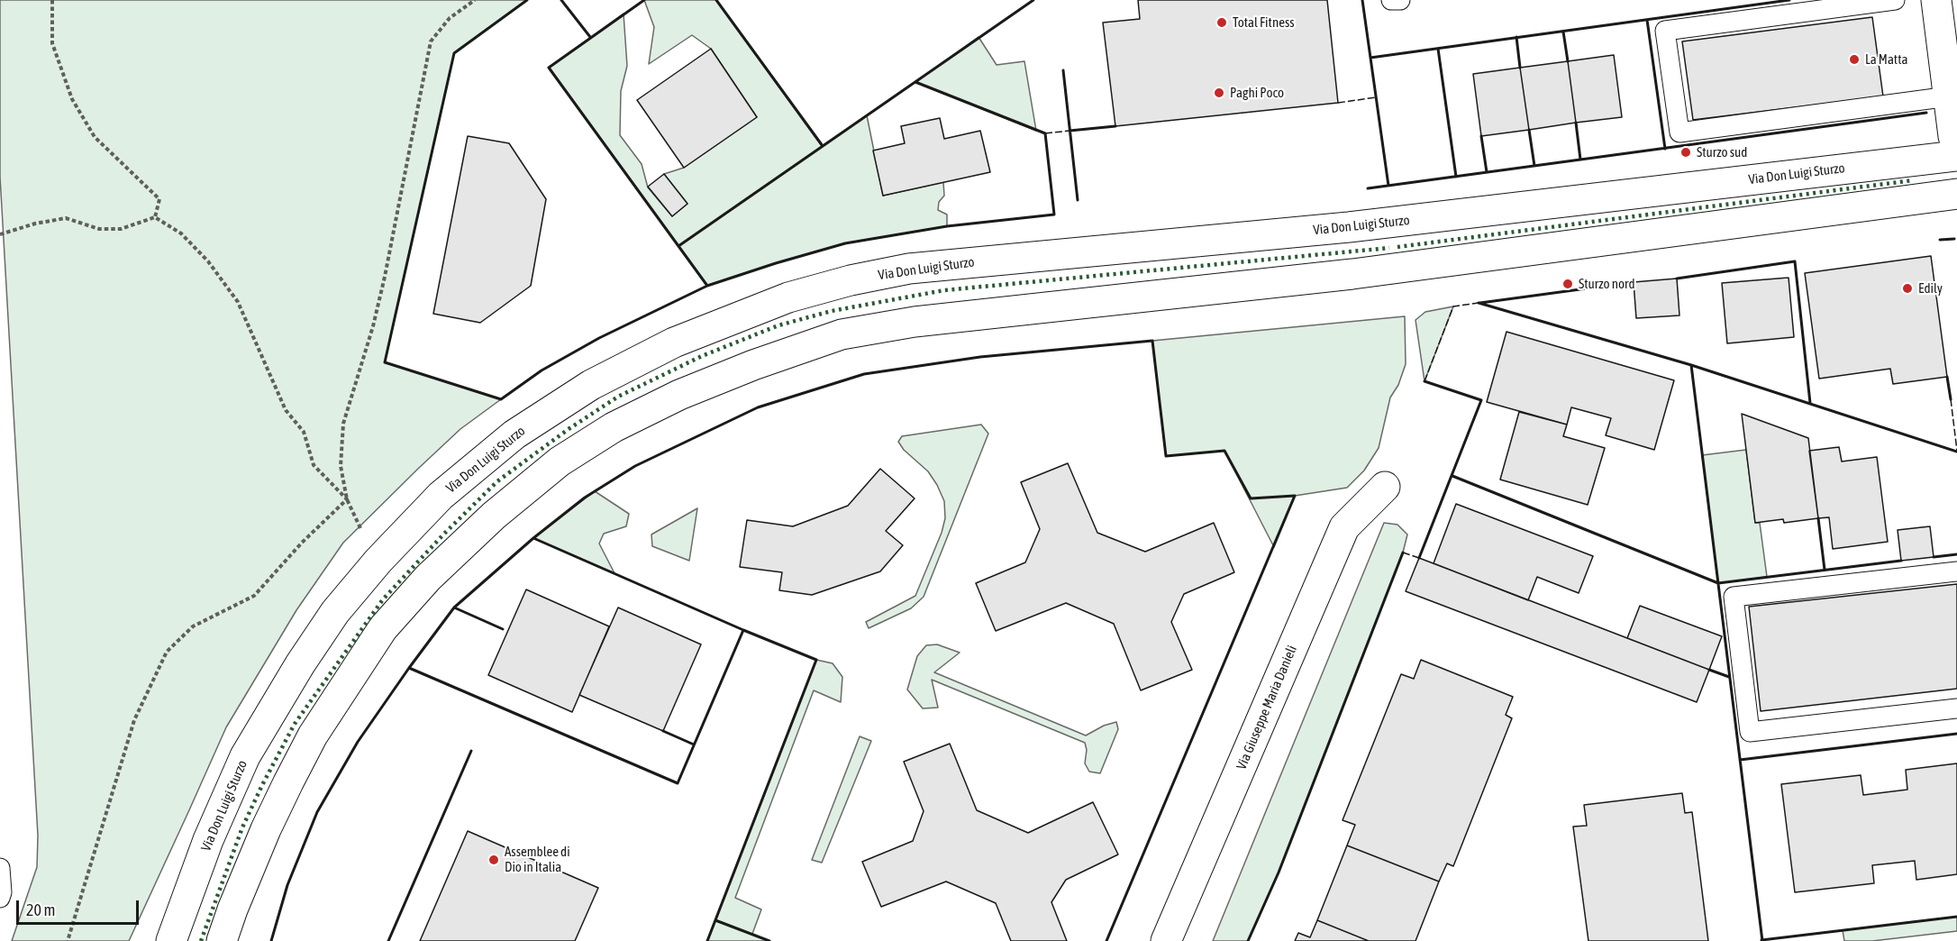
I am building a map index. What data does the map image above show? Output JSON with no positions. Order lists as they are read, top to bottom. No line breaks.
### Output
{"streets":{"street":["Via Don Luigi Sturzo","Via Giuseppe Maria Danieli"]},"places":["Total Fitness","La Matta","Paghi Poco","Sturzo sud","Sturzo nord","Edily","Assemblee di Dio in Italia"],"scale_bar":"20 m"}
